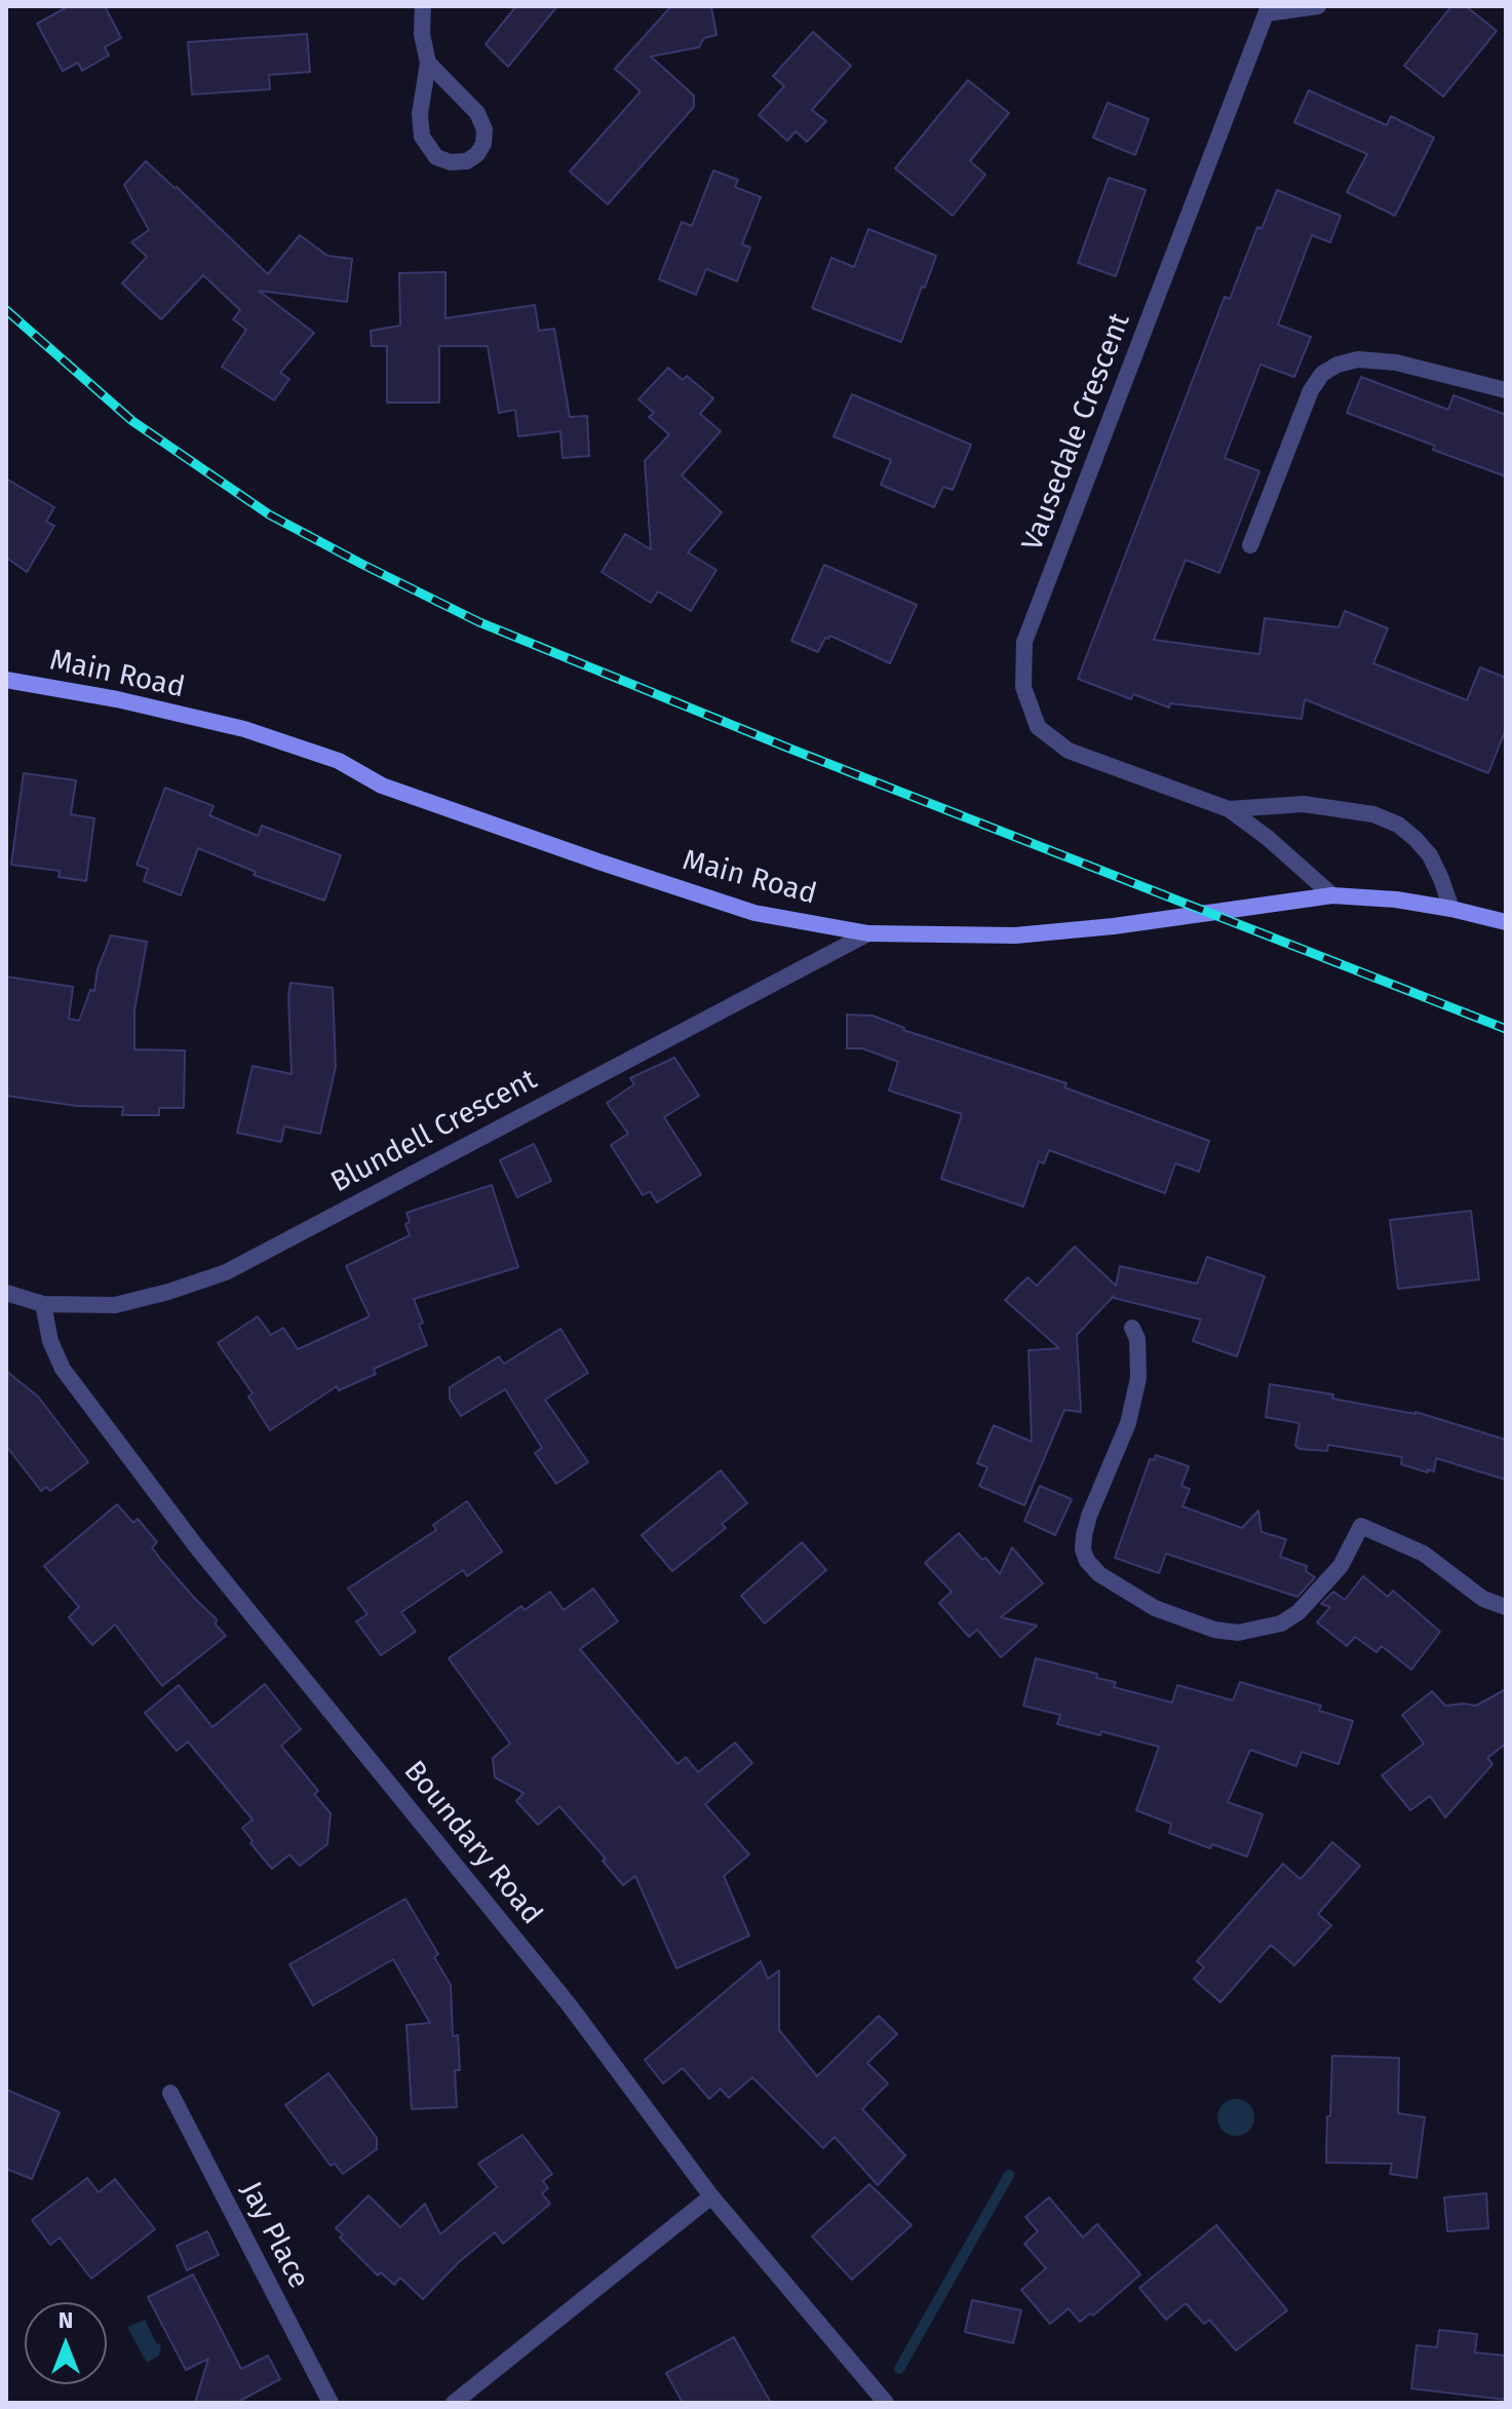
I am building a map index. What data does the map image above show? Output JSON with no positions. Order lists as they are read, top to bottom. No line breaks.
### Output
{"streets":{"main road":["Main Road"],"street":["Vausedale Crescent","Blundell Crescent","Boundary Road","Jay Place"]},"crossings":[["Vausedale Crescent","Main Road"],["Main Road","Blundell Crescent"],["Blundell Crescent","Boundary Road"]],"north":"top"}
